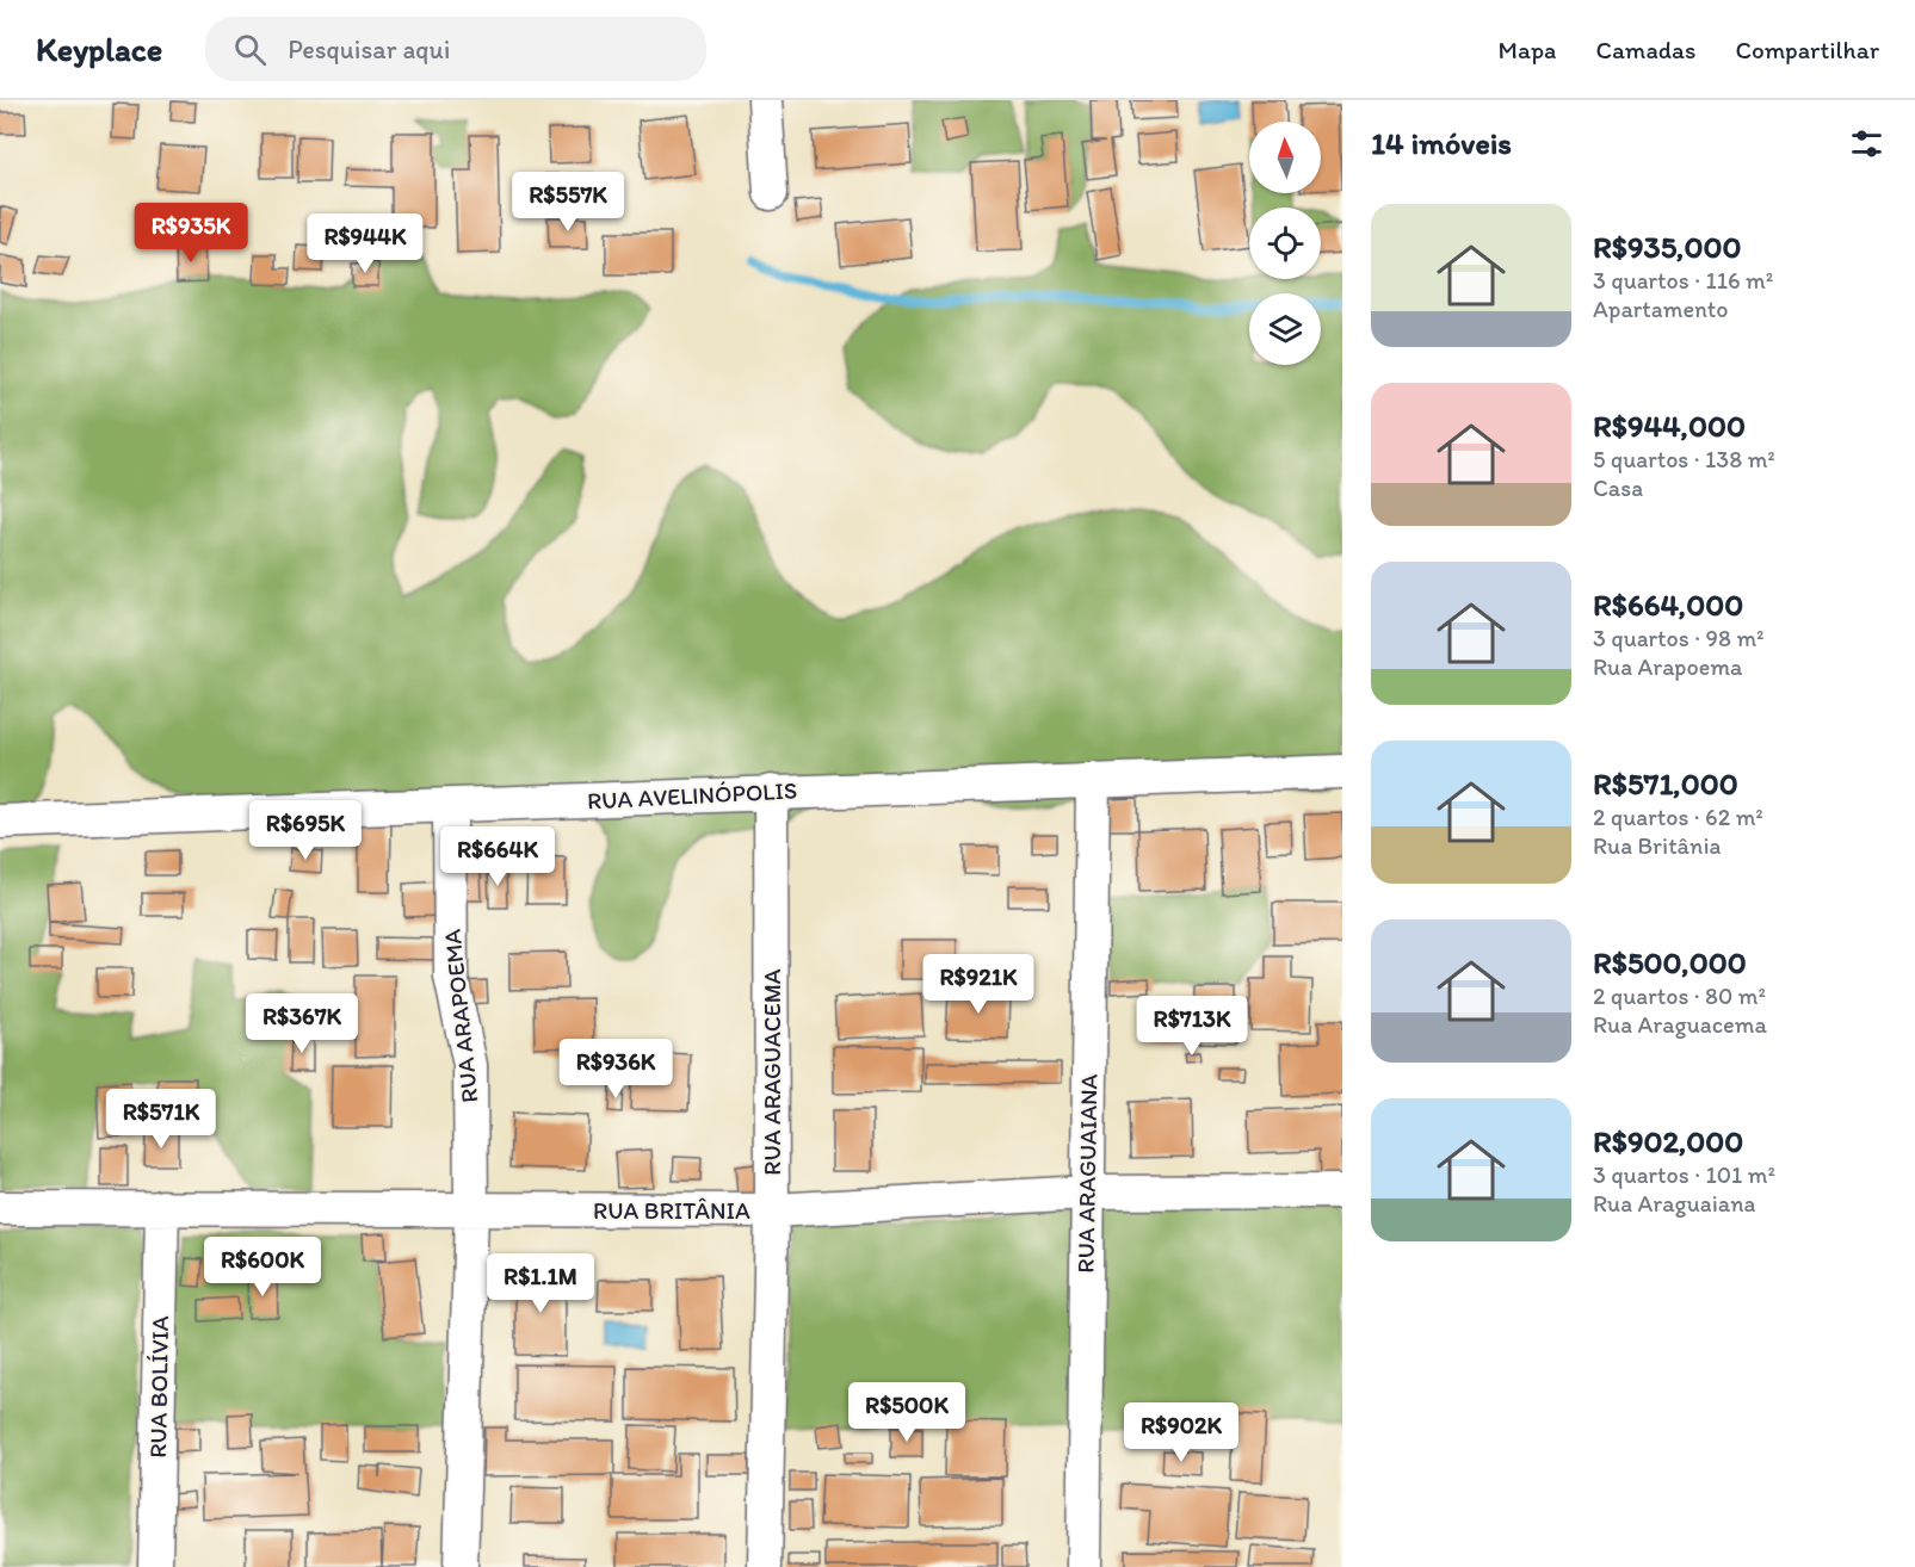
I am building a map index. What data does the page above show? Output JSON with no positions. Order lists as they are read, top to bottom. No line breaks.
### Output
{"streets":{"street":["RUA AVELINÓPOLIS","RUA ARAPOEMA","RUA ARAGUACEMA","RUA ARAGUAIANA","RUA BRITÂNIA","RUA BOLÍVIA"]},"crossings":[["RUA AVELINÓPOLIS","RUA ARAPOEMA"],["RUA AVELINÓPOLIS","RUA ARAGUACEMA"],["RUA AVELINÓPOLIS","RUA ARAGUAIANA"],["RUA ARAPOEMA","RUA BRITÂNIA"],["RUA ARAGUACEMA","RUA BRITÂNIA"],["RUA ARAGUAIANA","RUA BRITÂNIA"],["RUA BRITÂNIA","RUA BOLÍVIA"]],"north":"top","page":{"header":"Keyplace","search":"Pesquisar aqui","nav":["Mapa","Camadas","Compartilhar"],"heading":"14 imóveis","price":["R$557K","R$935K","R$944K","R$695K","R$664K","R$921K","R$367K","R$713K","R$936K","R$571K","R$600K","R$1.1M","R$500K","R$902K"],"list":[{"name":"R$935,000","note":"3 quartos · 116 m² · Apartamento"},{"name":"R$944,000","note":"5 quartos · 138 m² · Casa"},{"name":"R$664,000","note":"3 quartos · 98 m² · Rua Arapoema"},{"name":"R$571,000","note":"2 quartos · 62 m² · Rua Britânia"},{"name":"R$500,000","note":"2 quartos · 80 m² · Rua Araguacema"},{"name":"R$902,000","note":"3 quartos · 101 m² · Rua Araguaiana"}]}}
